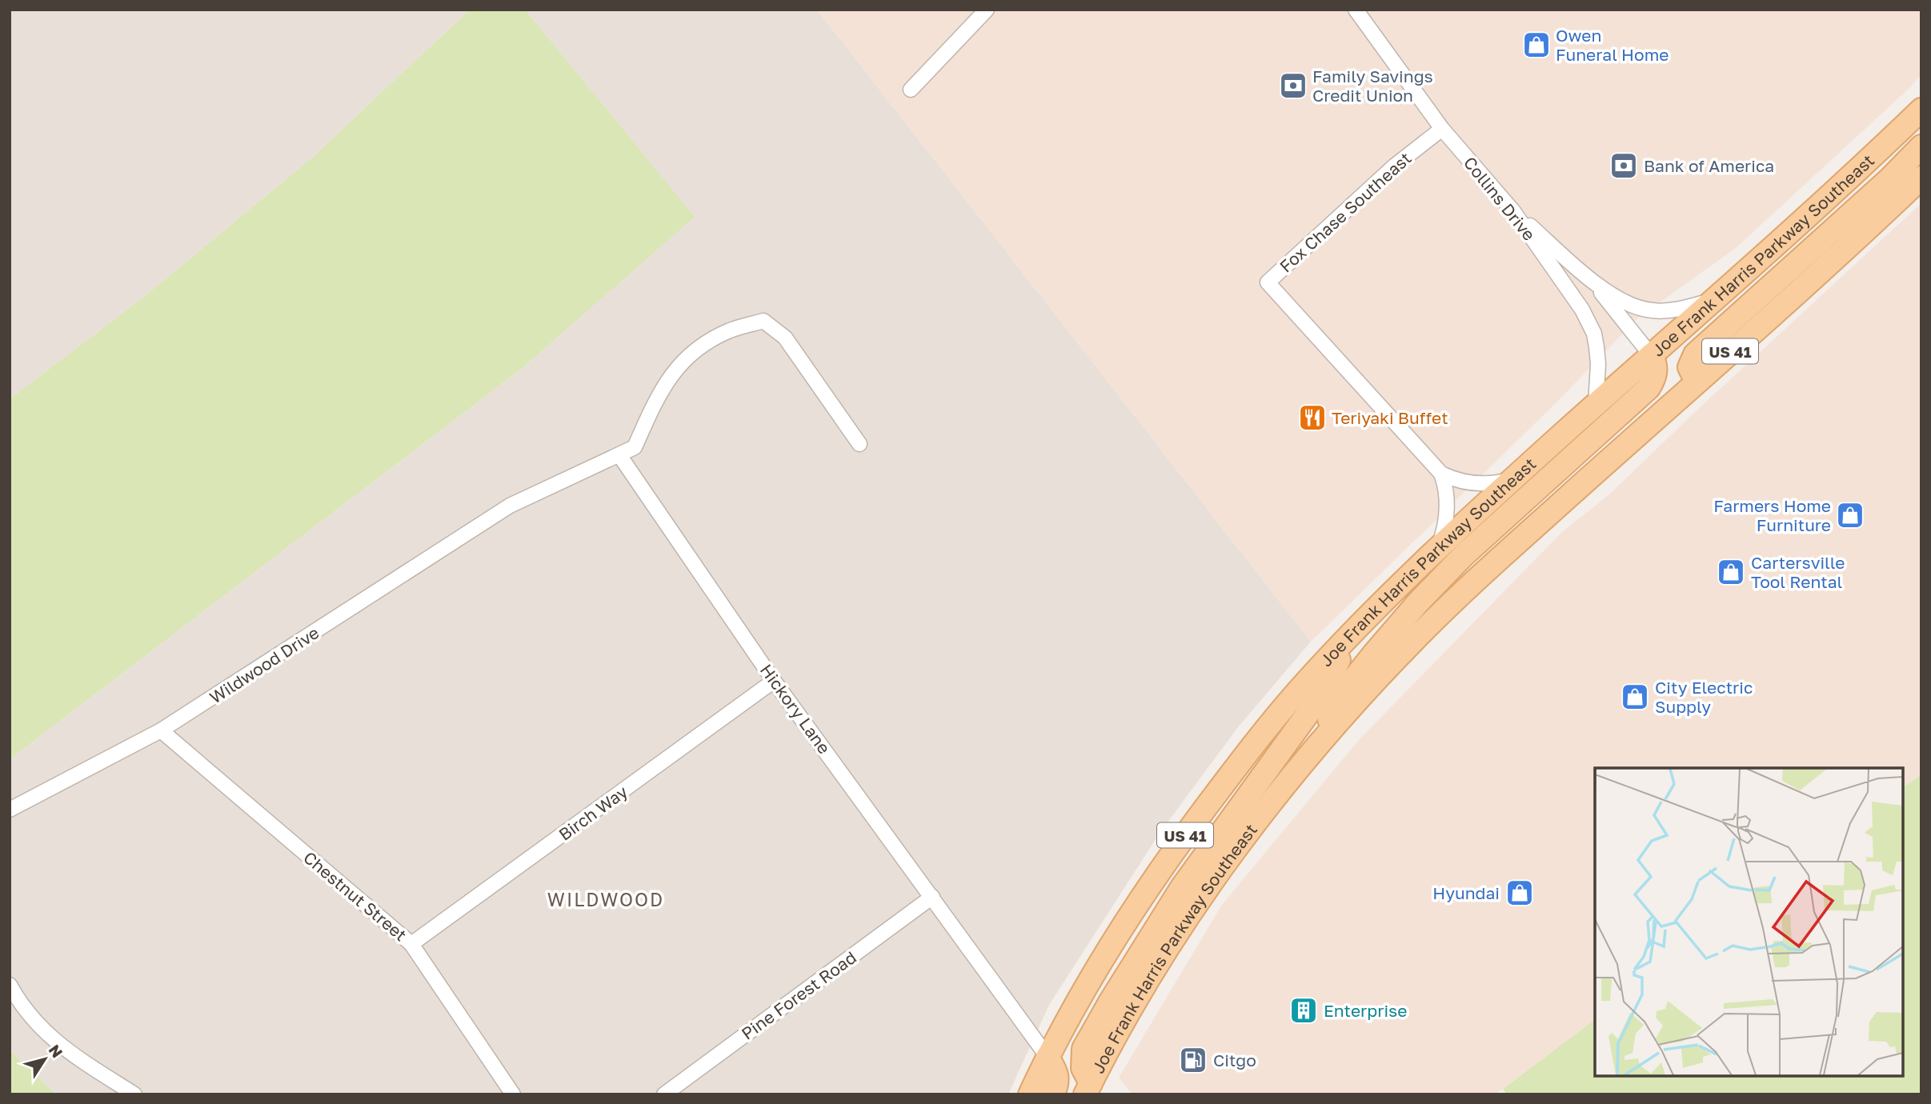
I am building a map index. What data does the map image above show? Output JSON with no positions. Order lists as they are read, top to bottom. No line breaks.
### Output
{"streets":{"main road":["Joe Frank Harris Parkway Southeast","US 41"],"street":["Collins Drive","Fox Chase Southeast","Wildwood Drive","Hickory Lane","Birch Way","Chestnut Street","Pine Forest Road"]},"crossings":[["Collins Drive","Fox Chase Southeast"],["Collins Drive","Joe Frank Harris Parkway Southeast"],["Fox Chase Southeast","Joe Frank Harris Parkway Southeast"],["Joe Frank Harris Parkway Southeast","Hickory Lane"],["Wildwood Drive","Hickory Lane"],["Wildwood Drive","Chestnut Street"],["Hickory Lane","Birch Way"],["Hickory Lane","Pine Forest Road"],["Birch Way","Chestnut Street"]],"districts":["WILDWOOD"],"places":{"shop":["Owen Funeral Home","Farmers Home Furniture","Cartersville Tool Rental","City Electric Supply","Hyundai"],"bank":["Family Savings Credit Union","Bank of America"],"restaurant":["Teriyaki Buffet"],"building":["Enterprise"],"fuel station":["Citgo"]},"north":"top right"}
